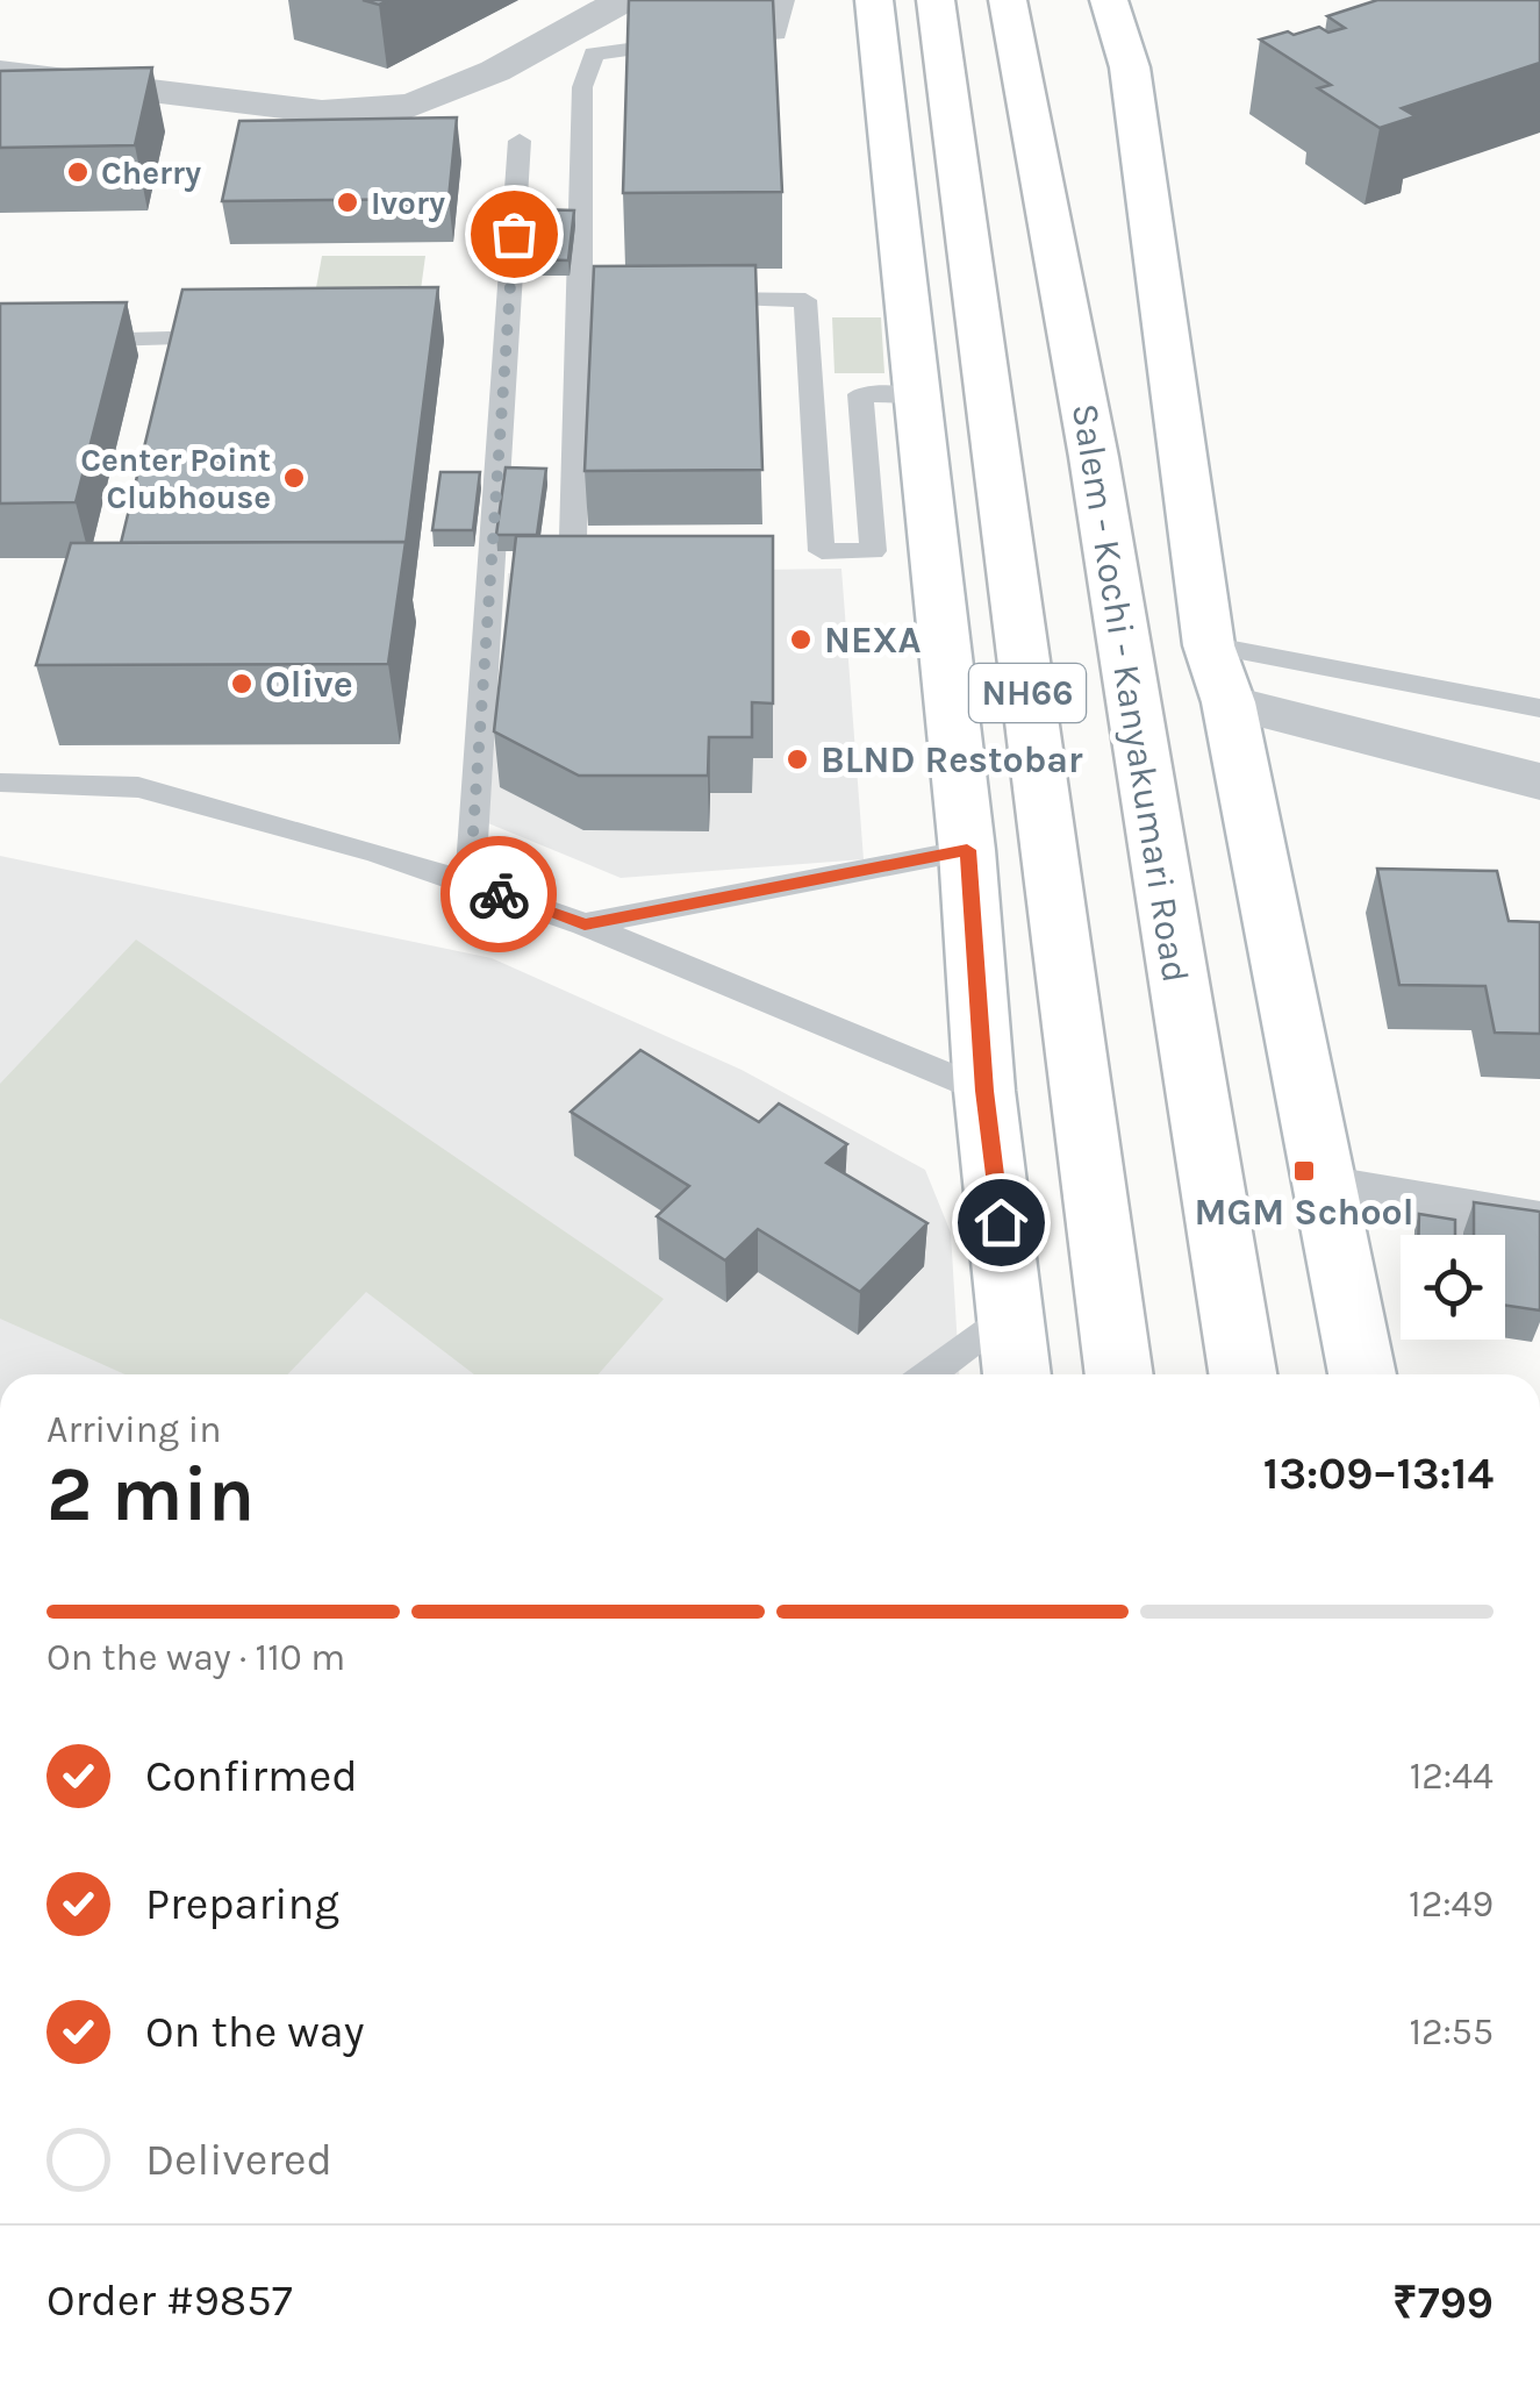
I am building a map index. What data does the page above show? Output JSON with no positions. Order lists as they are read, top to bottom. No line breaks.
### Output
{"streets":{"main road":["NH66","Salem - Kochi - Kanyakumari Road"]},"places":{"other":["Cherry","Ivory","Center Point Clubhouse","NEXA","Olive","BLND Restobar"],"transit":["MGM School"]},"page":{"heading":["2 min","Arriving in","13:09–13:14"],"panel":["Order #9857","₹799"],"bar":"On the way · 110 m","list":[["Confirmed","12:44"],["Preparing","12:49"],["On the way","12:55"],"Delivered"]}}
